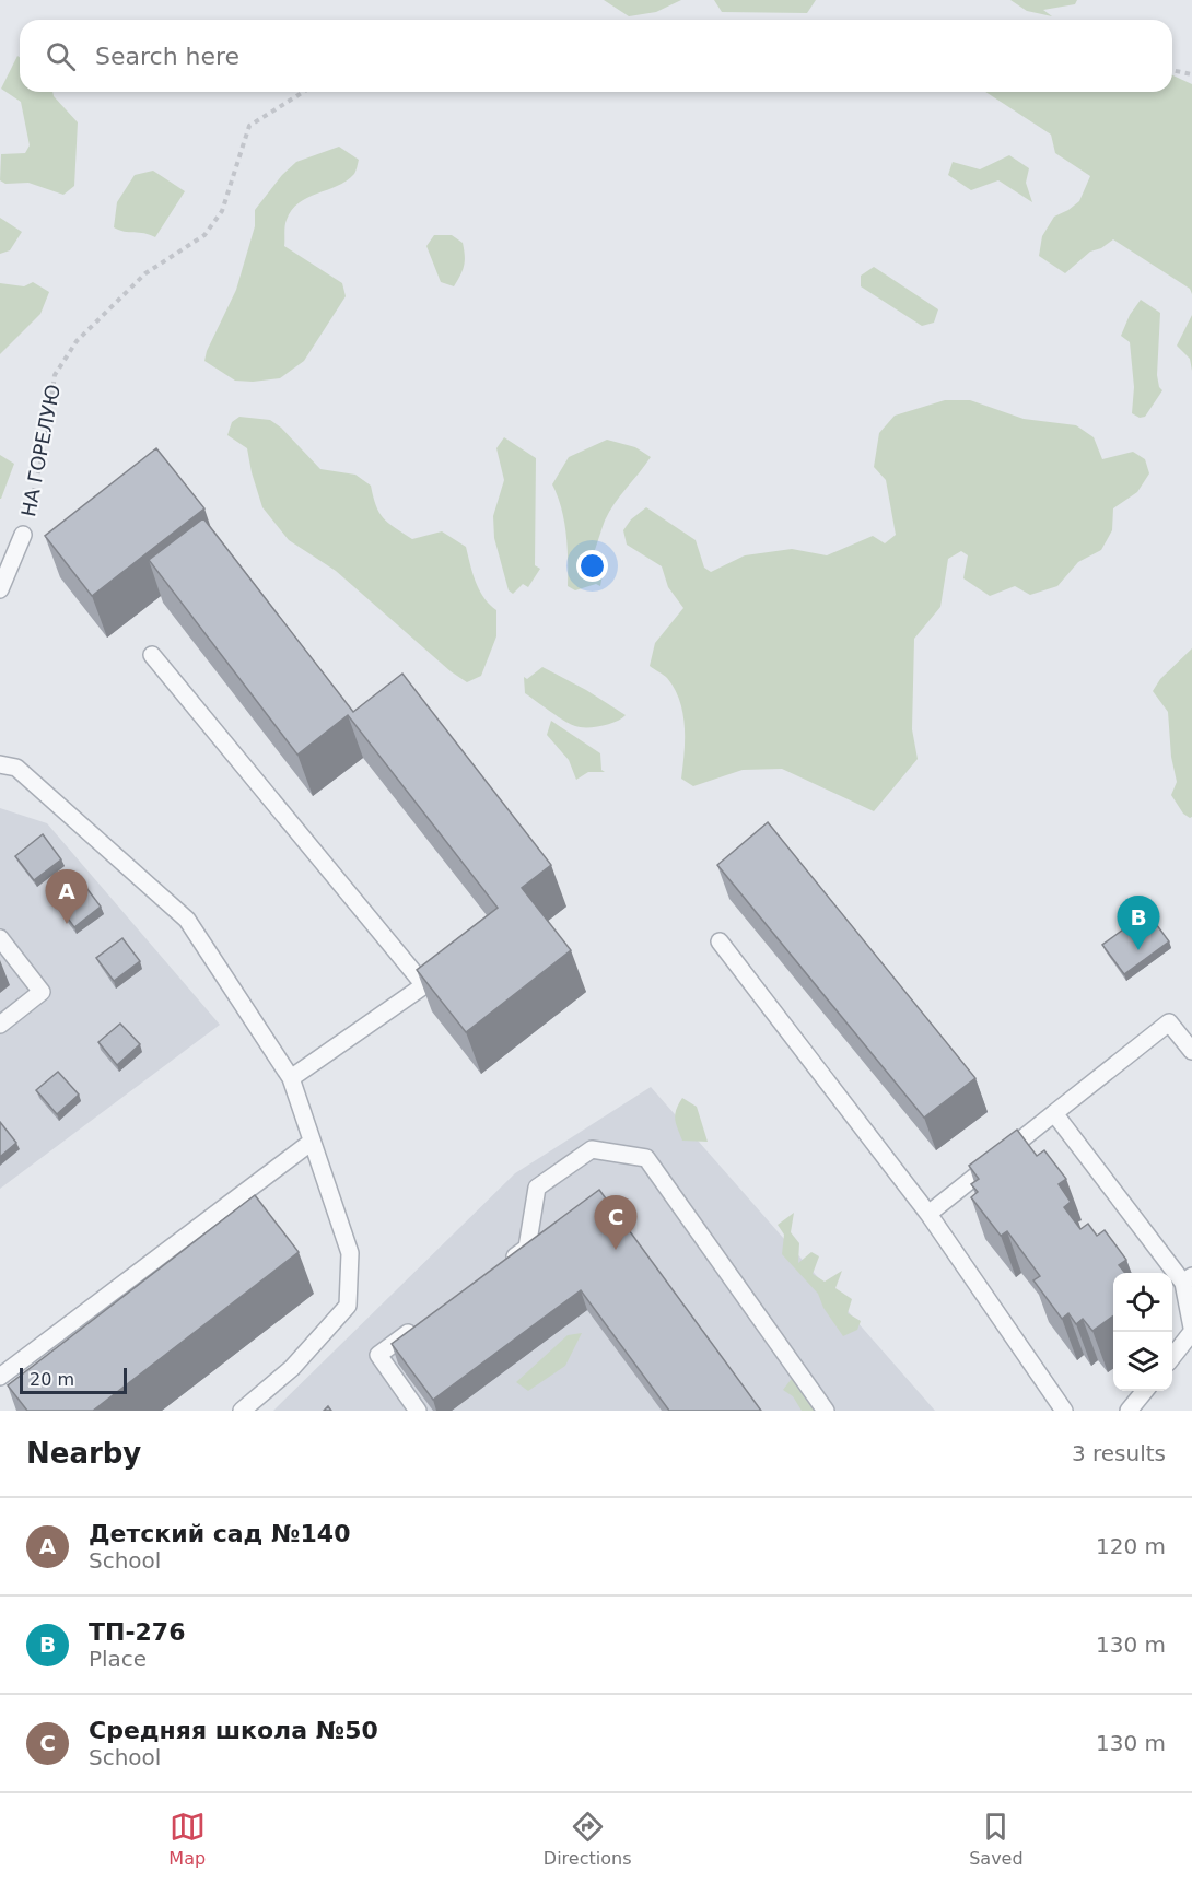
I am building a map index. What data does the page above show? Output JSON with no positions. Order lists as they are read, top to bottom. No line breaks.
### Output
{"streets":{"path":["НА ГОРЕЛУЮ"]},"scale_bar":"20 m","page":{"search":"Search here","pins":["A","B","C"],"scale":"20 m","heading":["Nearby","3 results"],"list":[{"mark":"A","name":"Детский сад №140","note":"School","value":"120 m"},{"mark":"B","name":"ТП-276","note":"Place","value":"130 m"},{"mark":"C","name":"Средняя школа №50","note":"School","value":"130 m"}],"nav":["Map","Directions","Saved"]}}
